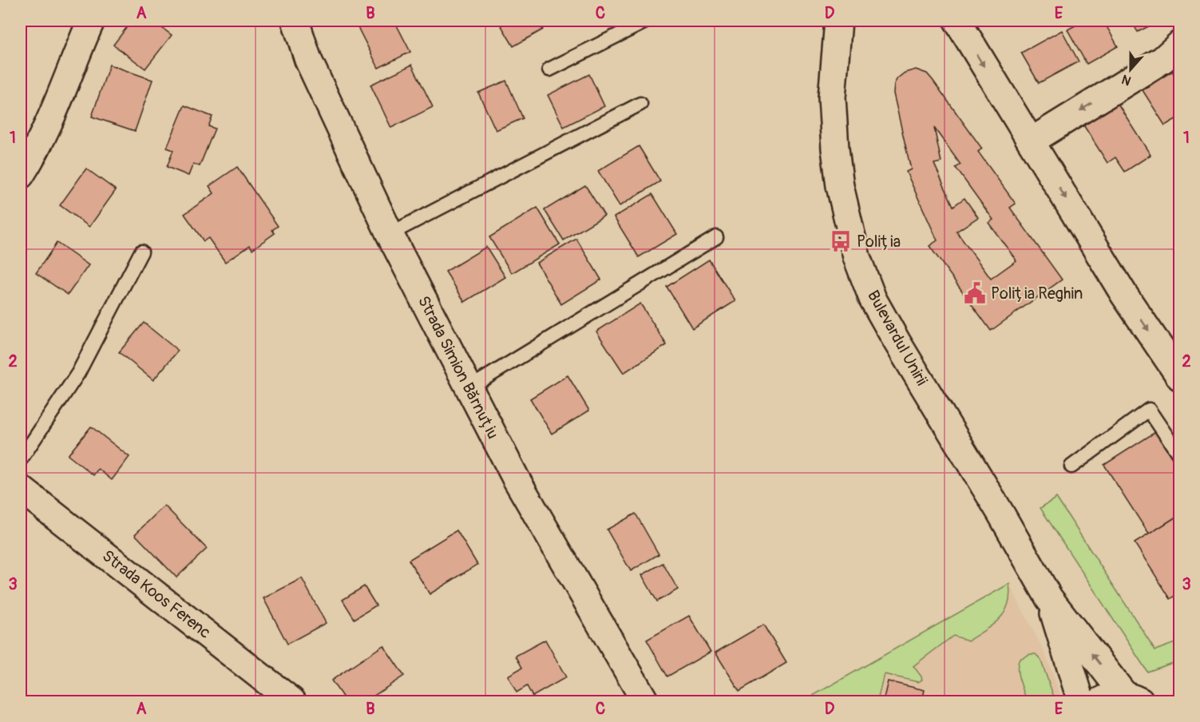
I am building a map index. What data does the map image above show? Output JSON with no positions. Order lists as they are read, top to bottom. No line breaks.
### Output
{"streets":{"main road":["Bulevardul Unirii","Strada Simion Bărnuțiu","Strada Koos Ferenc"]},"places":{"bus stop":["Poliția"],"public building":["Poliția Reghin"]},"north":"bottom","grid":{"columns":["A","B","C","D","E"],"rows":["1","2","3"]}}
